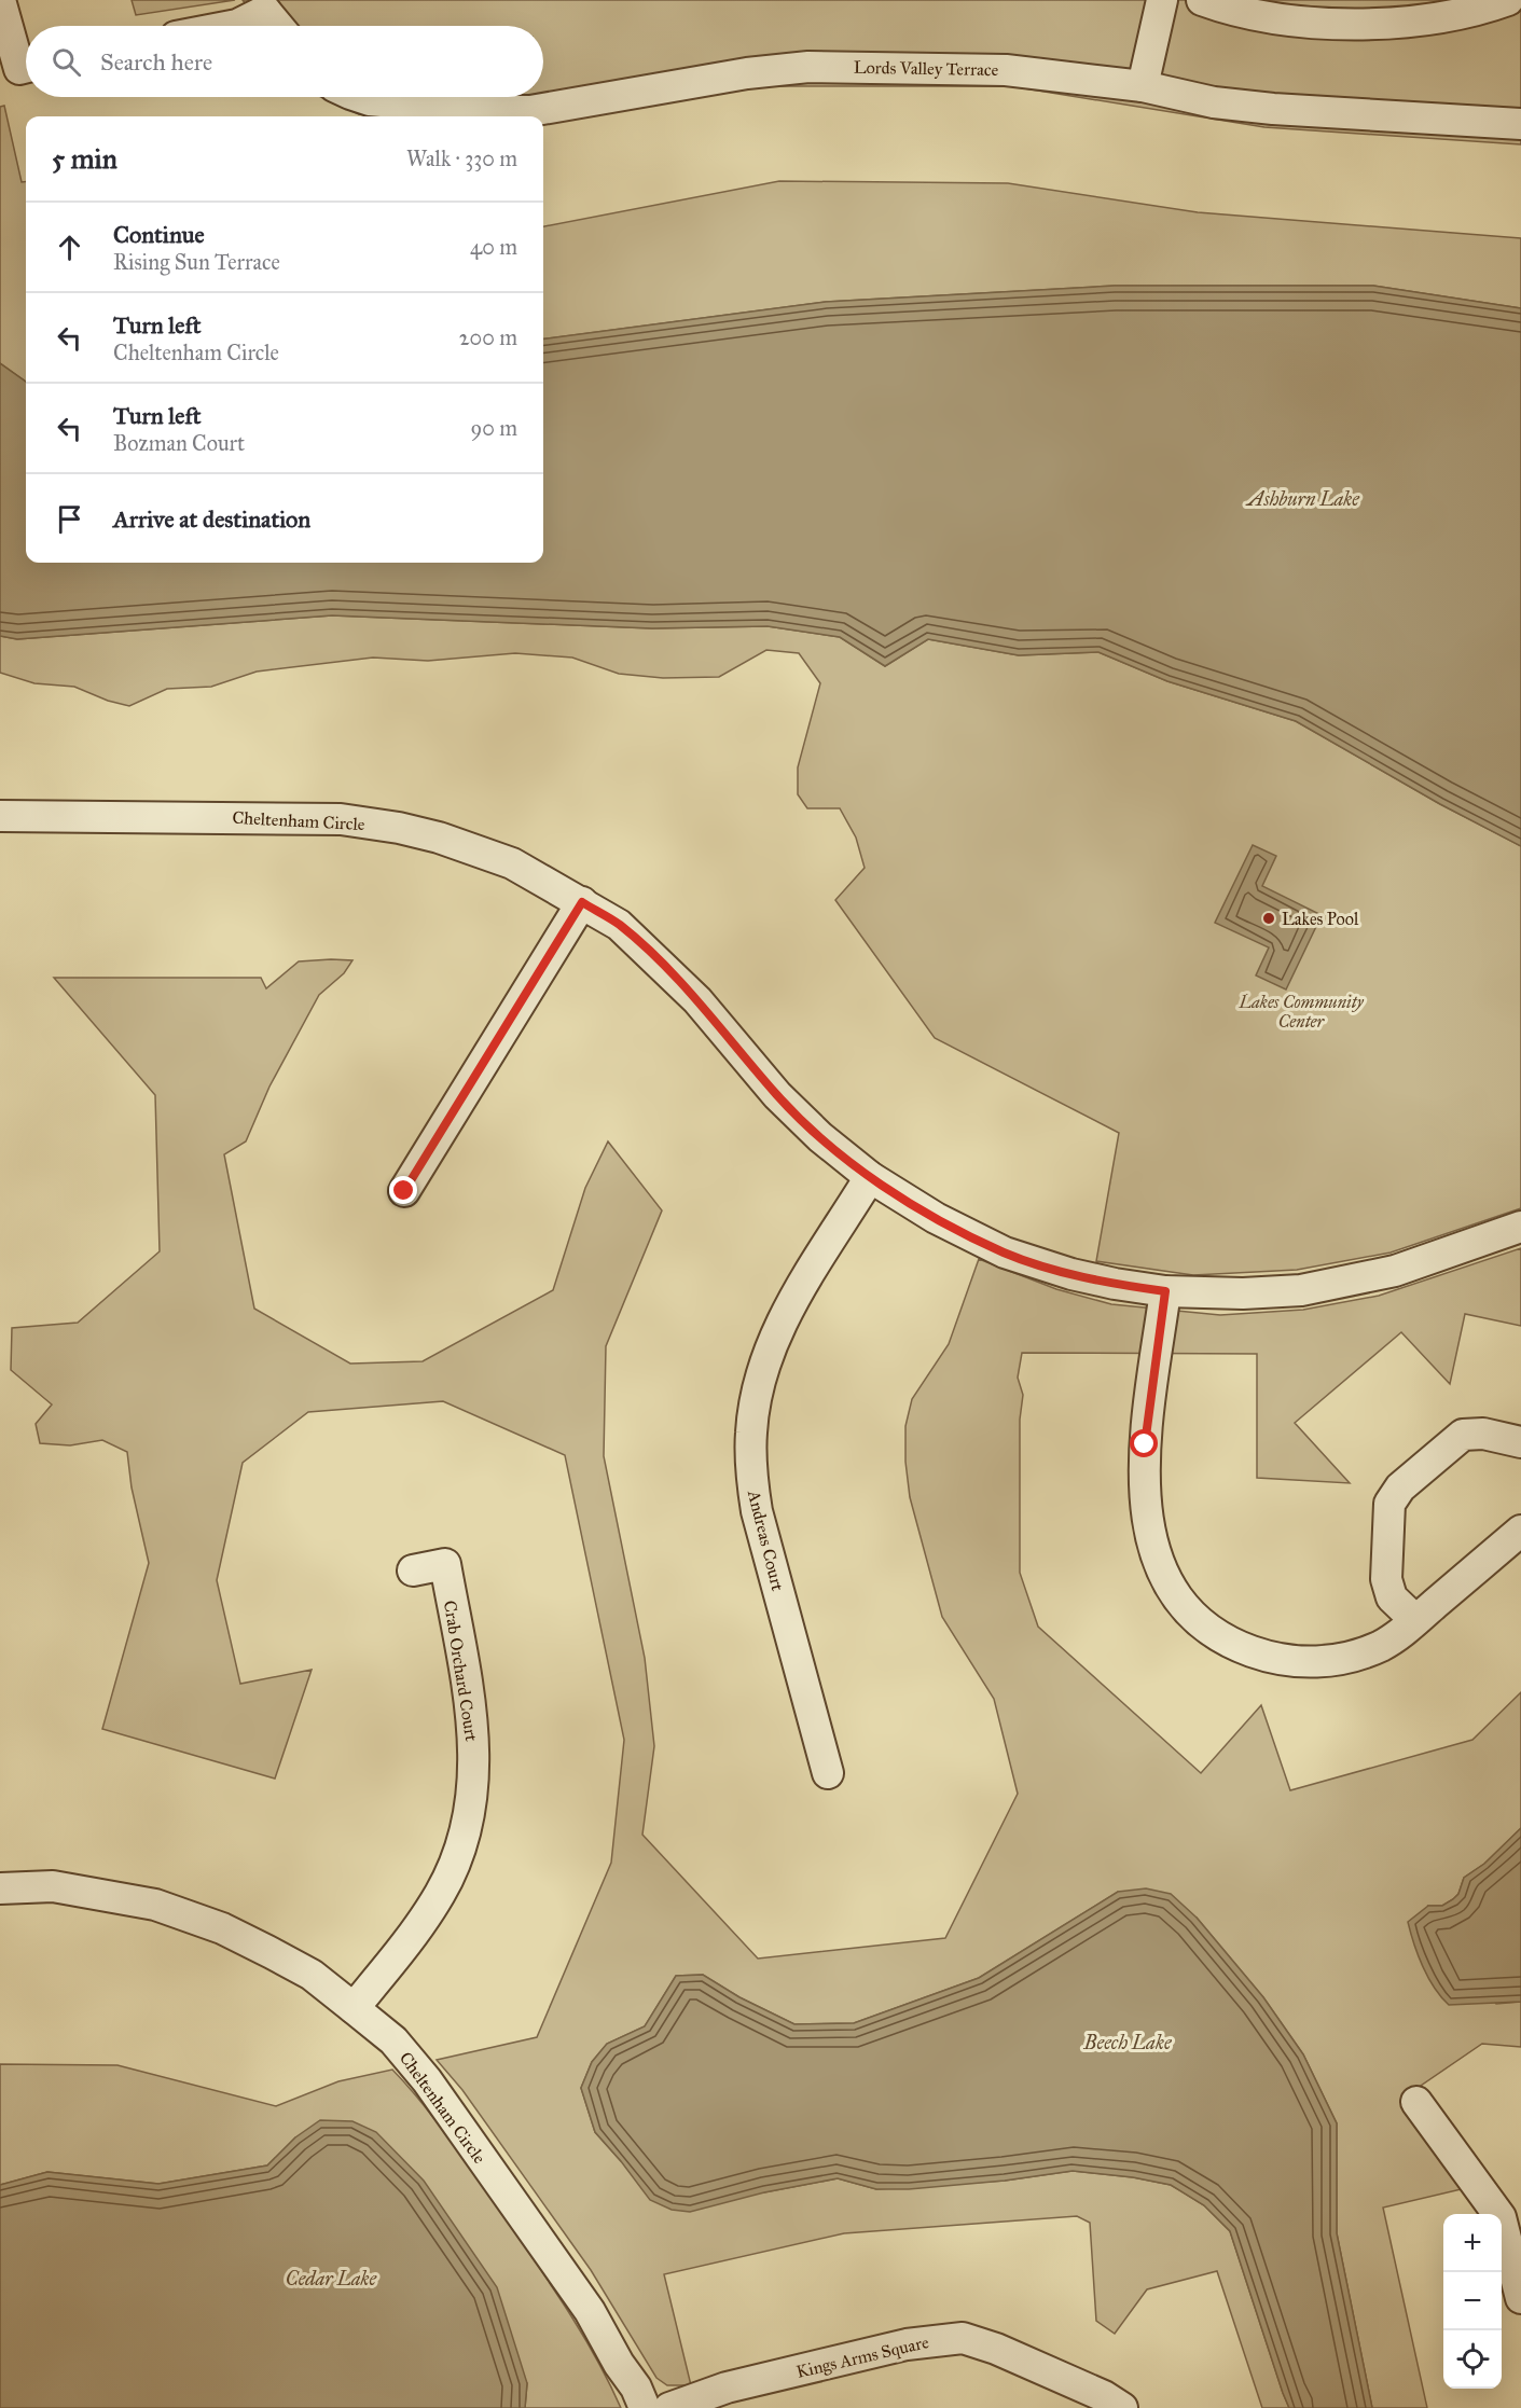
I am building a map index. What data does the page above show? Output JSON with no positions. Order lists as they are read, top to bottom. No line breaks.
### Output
{"streets":{"street":["Lords Valley Terrace","Cheltenham Circle","Andreas Court","Crab Orchard Court","Kings Arms Square"]},"crossings":[["Cheltenham Circle","Andreas Court"],["Cheltenham Circle","Crab Orchard Court"]],"water":["Ashburn Lake","Beech Lake","Cedar Lake"],"parks":["Lakes Community Center"],"places":["Lakes Pool"],"page":{"search":"Search here","heading":["5 min","Walk · 330 m"],"list":[["Continue","Rising Sun Terrace","40 m"],["Turn left","Cheltenham Circle","200 m"],["Turn left","Bozman Court","90 m"],"Arrive at destination"],"map_buttons":["+","−"]}}
